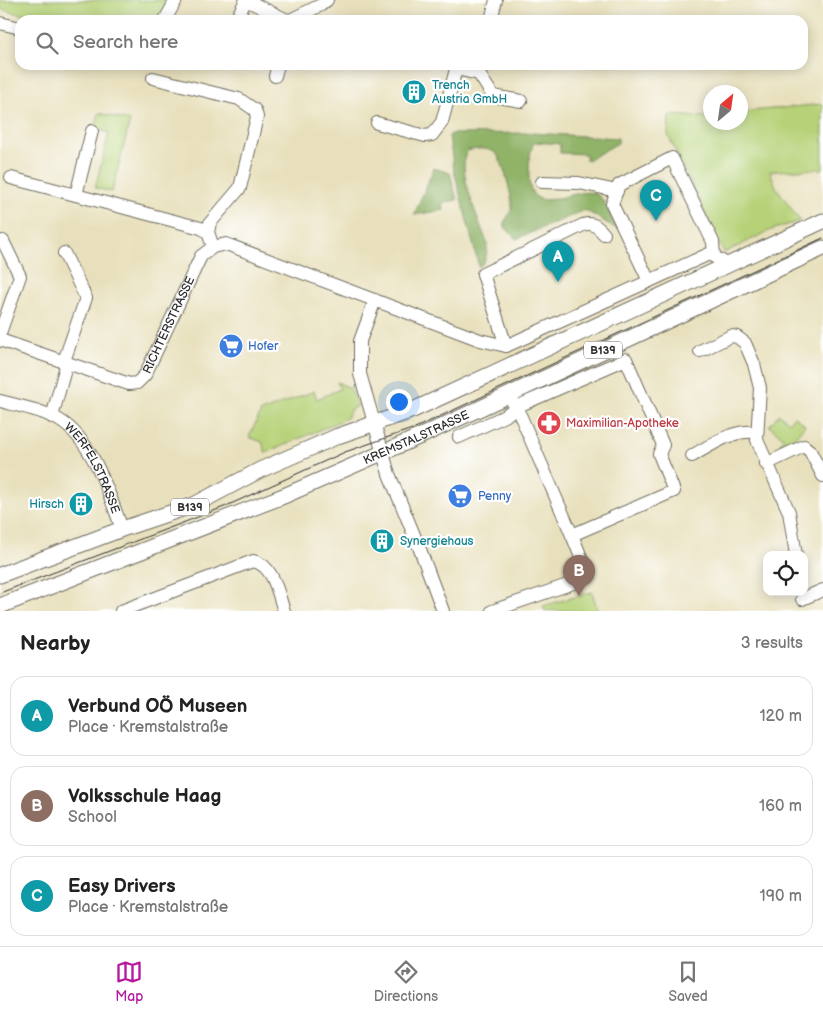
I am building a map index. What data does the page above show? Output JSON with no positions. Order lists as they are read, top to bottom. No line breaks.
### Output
{"streets":{"main road":["B139","KREMSTALSTRASSE"],"street":["RICHTERSTRASSE","WERFELSTRASSE"]},"crossings":[["RICHTERSTRASSE","WERFELSTRASSE"],["KREMSTALSTRASSE","WERFELSTRASSE"]],"places":{"building":["Trench Austria GmbH","Hirsch","Synergiehaus"],"supermarket":["Hofer","Penny"],"pharmacy":["Maximilian-Apotheke"]},"north":"top right","page":{"search":"Search here","pins":["C","A","B"],"heading":["Nearby","3 results"],"list":[{"mark":"A","name":"Verbund OÖ Museen","note":"Place · Kremstalstraße","value":"120 m"},{"mark":"B","name":"Volksschule Haag","note":"School","value":"160 m"},{"mark":"C","name":"Easy Drivers","note":"Place · Kremstalstraße","value":"190 m"}],"nav":["Map","Directions","Saved"]}}
